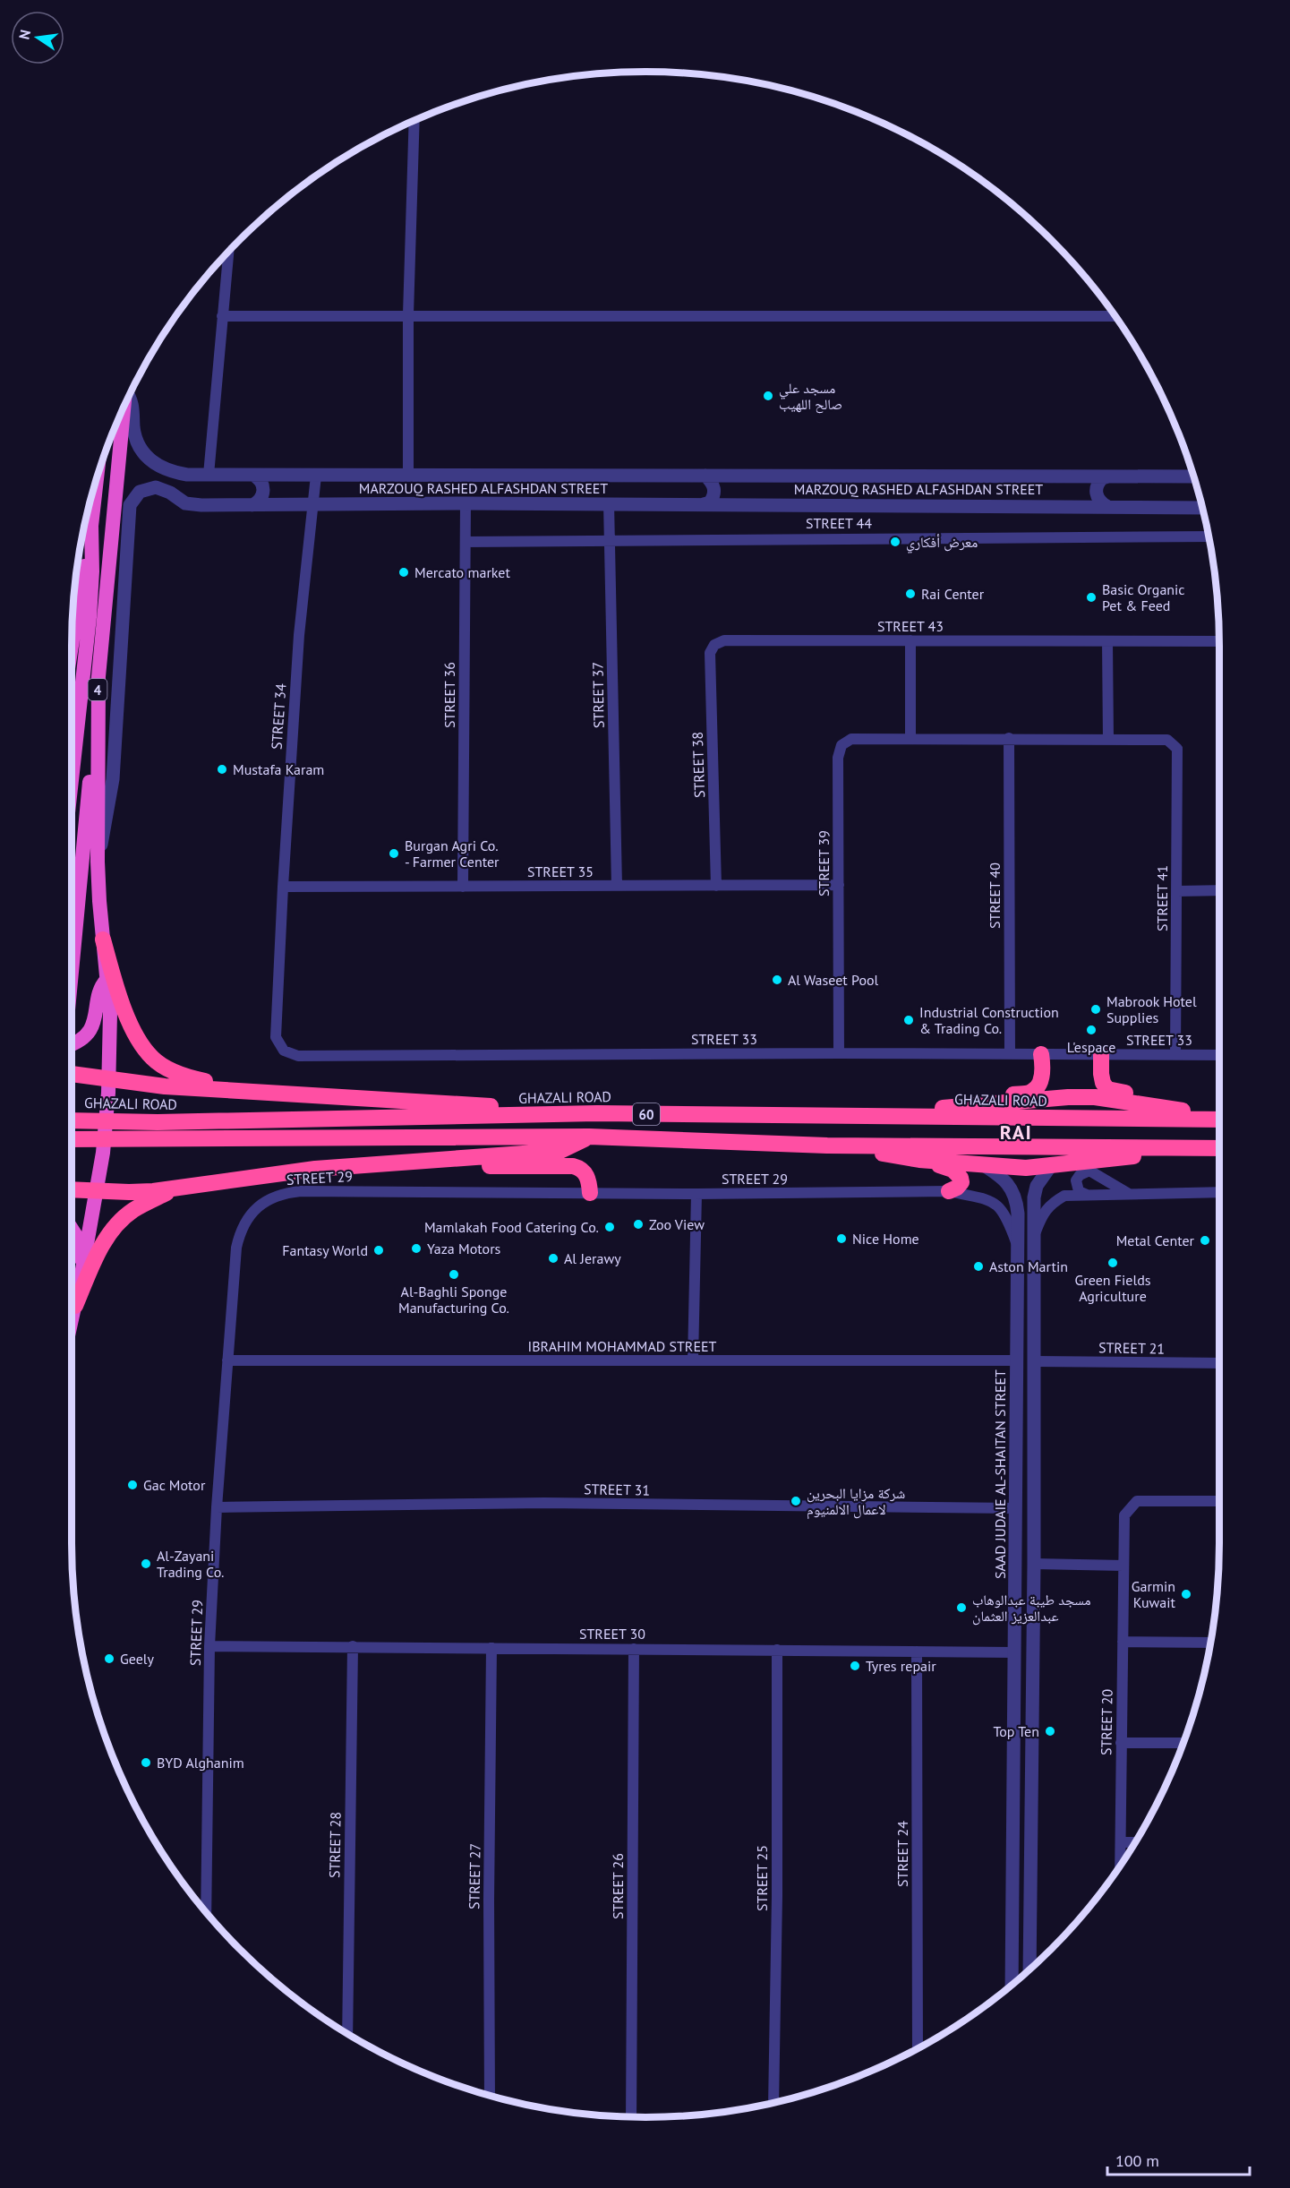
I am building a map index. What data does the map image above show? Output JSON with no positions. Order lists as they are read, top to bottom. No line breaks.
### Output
{"streets":{"highway":["4","GHAZALI ROAD","60"],"street":["MARZOUQ RASHED ALFASHDAN STREET","STREET 44","STREET 43","STREET 36","STREET 37","STREET 34","STREET 38","STREET 39","STREET 35","STREET 40","STREET 41","STREET 33","STREET 29","IBRAHIM MOHAMMAD STREET","STREET 21","SAAD JUDAIE AL-SHAITAN STREET","STREET 31","STREET 30","STREET 20","STREET 28","STREET 24","STREET 27","STREET 25","STREET 26"]},"crossings":[["MARZOUQ RASHED ALFASHDAN STREET","STREET 36"],["MARZOUQ RASHED ALFASHDAN STREET","STREET 37"],["MARZOUQ RASHED ALFASHDAN STREET","STREET 34"],["STREET 44","STREET 36"],["STREET 44","STREET 37"],["STREET 43","STREET 38"],["STREET 36","STREET 35"],["STREET 37","STREET 35"],["STREET 34","STREET 35"],["STREET 34","STREET 33"],["STREET 38","STREET 35"],["STREET 39","STREET 35"],["STREET 39","STREET 40"],["STREET 39","STREET 41"],["STREET 39","STREET 33"],["STREET 40","STREET 33"],["STREET 41","STREET 33"],["STREET 29","IBRAHIM MOHAMMAD STREET"],["STREET 29","SAAD JUDAIE AL-SHAITAN STREET"],["STREET 29","STREET 31"],["STREET 29","STREET 30"],["IBRAHIM MOHAMMAD STREET","SAAD JUDAIE AL-SHAITAN STREET"],["SAAD JUDAIE AL-SHAITAN STREET","STREET 31"],["SAAD JUDAIE AL-SHAITAN STREET","STREET 30"],["STREET 30","STREET 28"],["STREET 30","STREET 24"],["STREET 30","STREET 27"],["STREET 30","STREET 25"],["STREET 30","STREET 26"]],"districts":["RAI"],"places":["مسجد علي صالح اللهيب","معرض أفكاري","Mercato market","Rai Center","Basic Organic Pet & Feed","Mustafa Karam","Burgan Agri Co. - Farmer Center","Al Waseet Pool","Mabrook Hotel Supplies","Industrial Construction & Trading Co.","L'espace","Zoo View","Mamlakah Food Catering Co.","Nice Home","Metal Center","Yaza Motors","Fantasy World","Al Jerawy","Green Fields Agriculture","Aston Martin","Al-Baghli Sponge Manufacturing Co.","Gac Motor","شركة مزايا البحرين لاعمال الالمنيوم","Al-Zayani Trading Co.","Garmin Kuwait","مسجد طيبة عبدالوهاب عبدالعزيز العثمان","Geely","Tyres repair","Top Ten","BYD Alghanim"],"scale_bar":"100 m","north":"left"}
